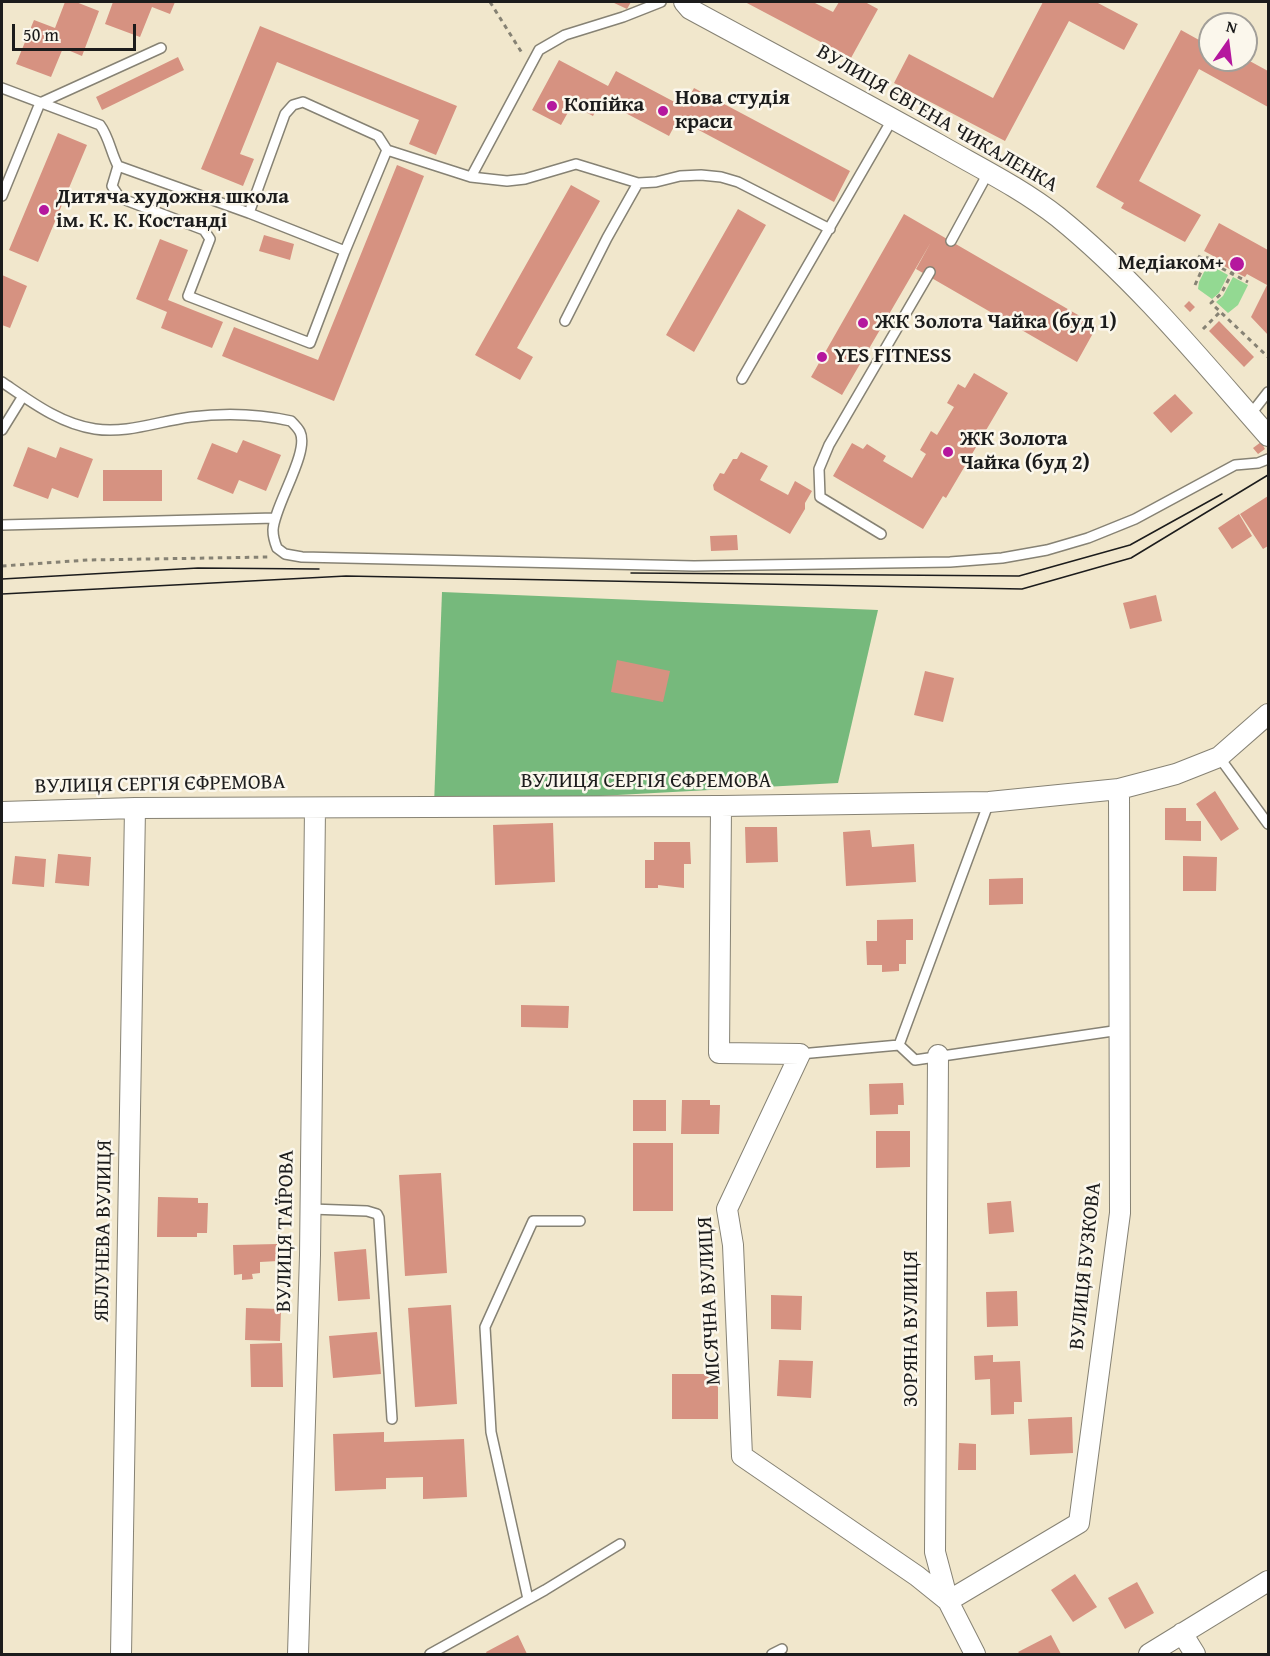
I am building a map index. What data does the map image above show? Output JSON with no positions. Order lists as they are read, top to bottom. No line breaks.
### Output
{"streets":{"street":["ВУЛИЦЯ ЄВГЕНА ЧИКАЛЕНКА","ВУЛИЦЯ СЕРГІЯ ЄФРЕМОВА","ЯБЛУНЕВА ВУЛИЦЯ","ВУЛИЦЯ ТАЇРОВА","ВУЛИЦЯ БУЗКОВА","МІСЯЧНА ВУЛИЦЯ","ЗОРЯНА ВУЛИЦЯ"]},"crossings":[["ВУЛИЦЯ СЕРГІЯ ЄФРЕМОВА","ЯБЛУНЕВА ВУЛИЦЯ"],["ВУЛИЦЯ СЕРГІЯ ЄФРЕМОВА","ВУЛИЦЯ ТАЇРОВА"],["ВУЛИЦЯ СЕРГІЯ ЄФРЕМОВА","ВУЛИЦЯ БУЗКОВА"],["ВУЛИЦЯ БУЗКОВА","МІСЯЧНА ВУЛИЦЯ"],["ВУЛИЦЯ БУЗКОВА","ЗОРЯНА ВУЛИЦЯ"],["МІСЯЧНА ВУЛИЦЯ","ЗОРЯНА ВУЛИЦЯ"]],"places":["Копійка","Нова студія краси","Дитяча художня школа ім. К. К. Костанді","Медіаком+","ЖК Золота Чайка (буд 1)","YES FITNESS","ЖК Золота Чайка (буд 2)"],"scale_bar":"50 m","north":"top"}
